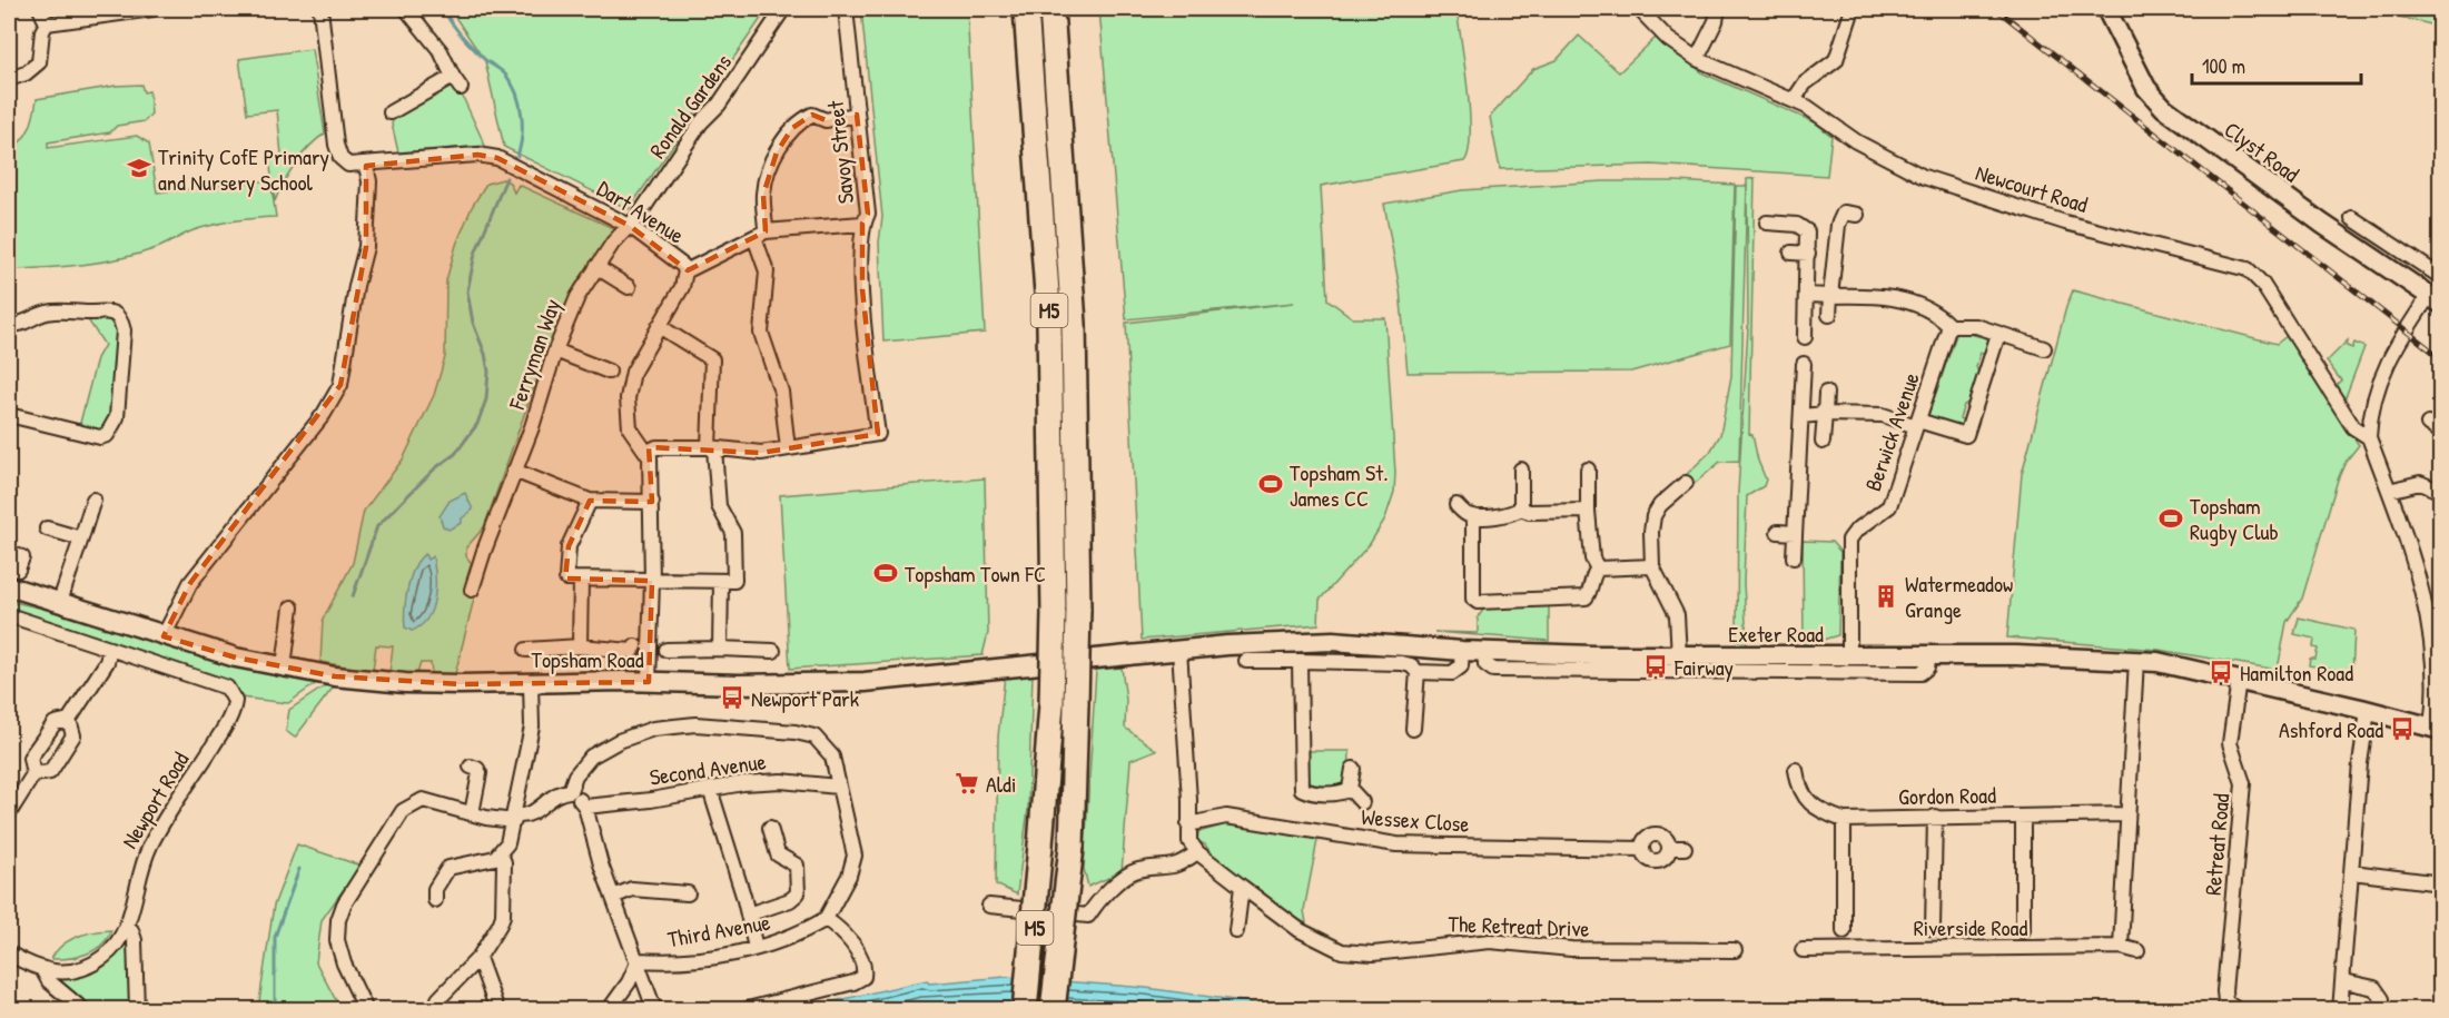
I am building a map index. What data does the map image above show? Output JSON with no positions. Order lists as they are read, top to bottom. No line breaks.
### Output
{"streets":{"highway":["M5"],"street":["Ronald Gardens","Clyst Road","Savoy Street","Newcourt Road","Dart Avenue","Ferryman Way","Berwick Avenue","Exeter Road","Topsham Road","Second Avenue","Gordon Road","Newport Road","Wessex Close","Retreat Road","The Retreat Drive","Riverside Road","Third Avenue"]},"crossings":[["Ronald Gardens","Dart Avenue"],["Ronald Gardens","Ferryman Way"],["Savoy Street","Dart Avenue"],["Dart Avenue","Ferryman Way"],["Dart Avenue","Topsham Road"],["Berwick Avenue","Exeter Road"],["Exeter Road","Topsham Road"],["Exeter Road","Retreat Road"],["Second Avenue","Third Avenue"]],"places":{"school or university":["Trinity CofE Primary and Nursery School"],"sports":["Topsham St. James CC","Topsham Rugby Club","Topsham Town FC"],"building":["Watermeadow Grange"],"bus stop":["Fairway","Hamilton Road","Newport Park","Ashford Road"],"supermarket":["Aldi"]},"scale_bar":"100 m"}
